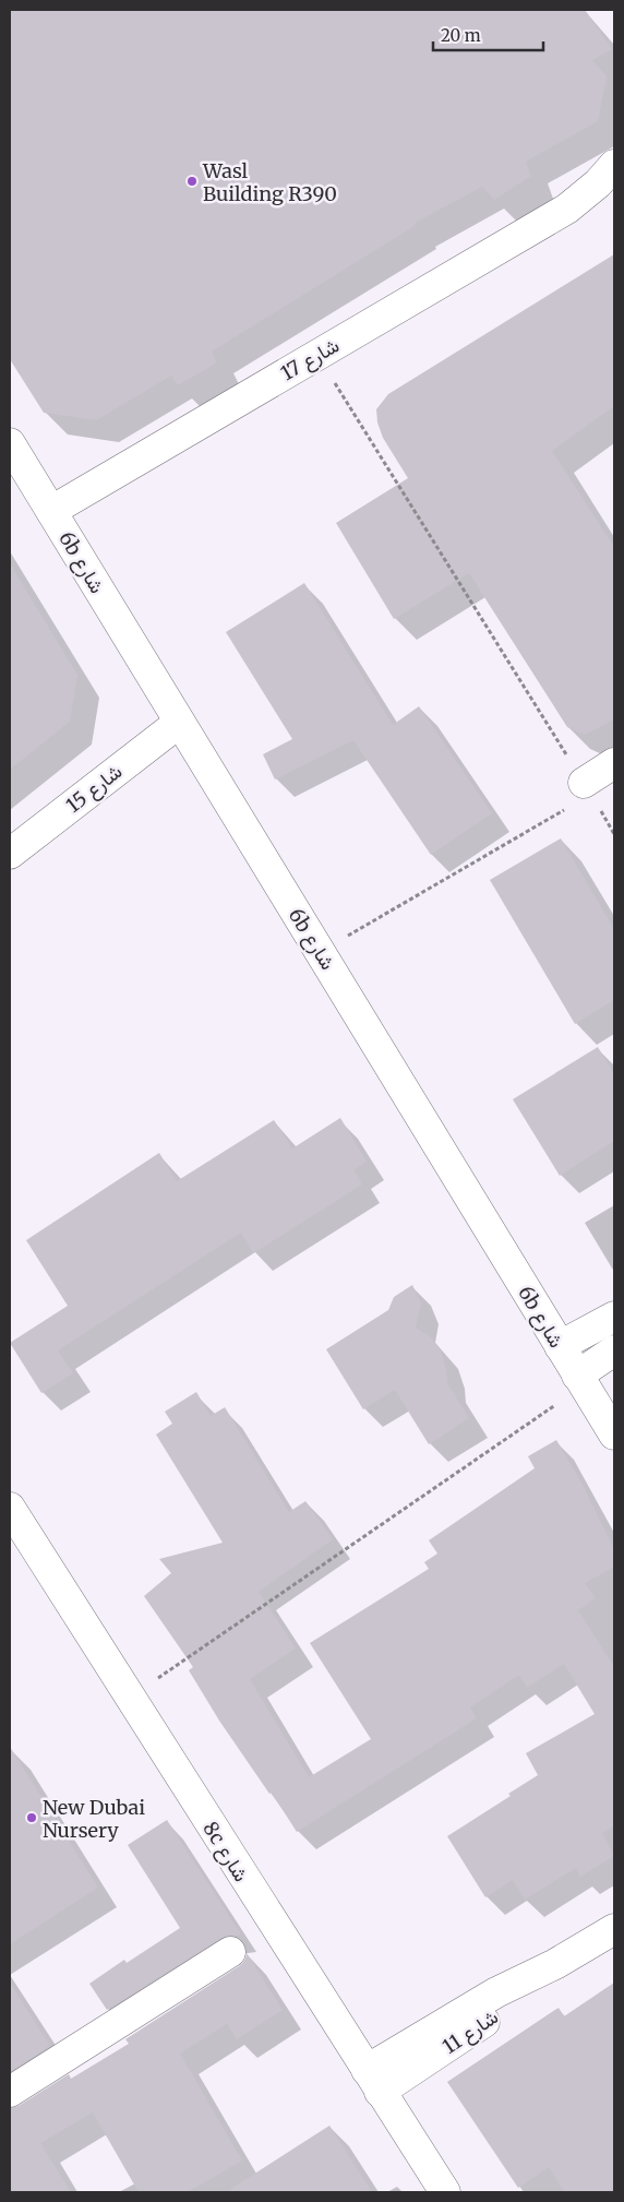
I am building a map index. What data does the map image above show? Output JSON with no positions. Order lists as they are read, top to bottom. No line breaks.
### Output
{"streets":{"street":["شارع 17","6b شارع","شارع 15","8c شارع","شارع 11"]},"crossings":[["شارع 17","6b شارع"],["6b شارع","شارع 15"],["8c شارع","شارع 11"]],"places":["Wasl Building R390","New Dubai Nursery"],"scale_bar":"20 m"}
